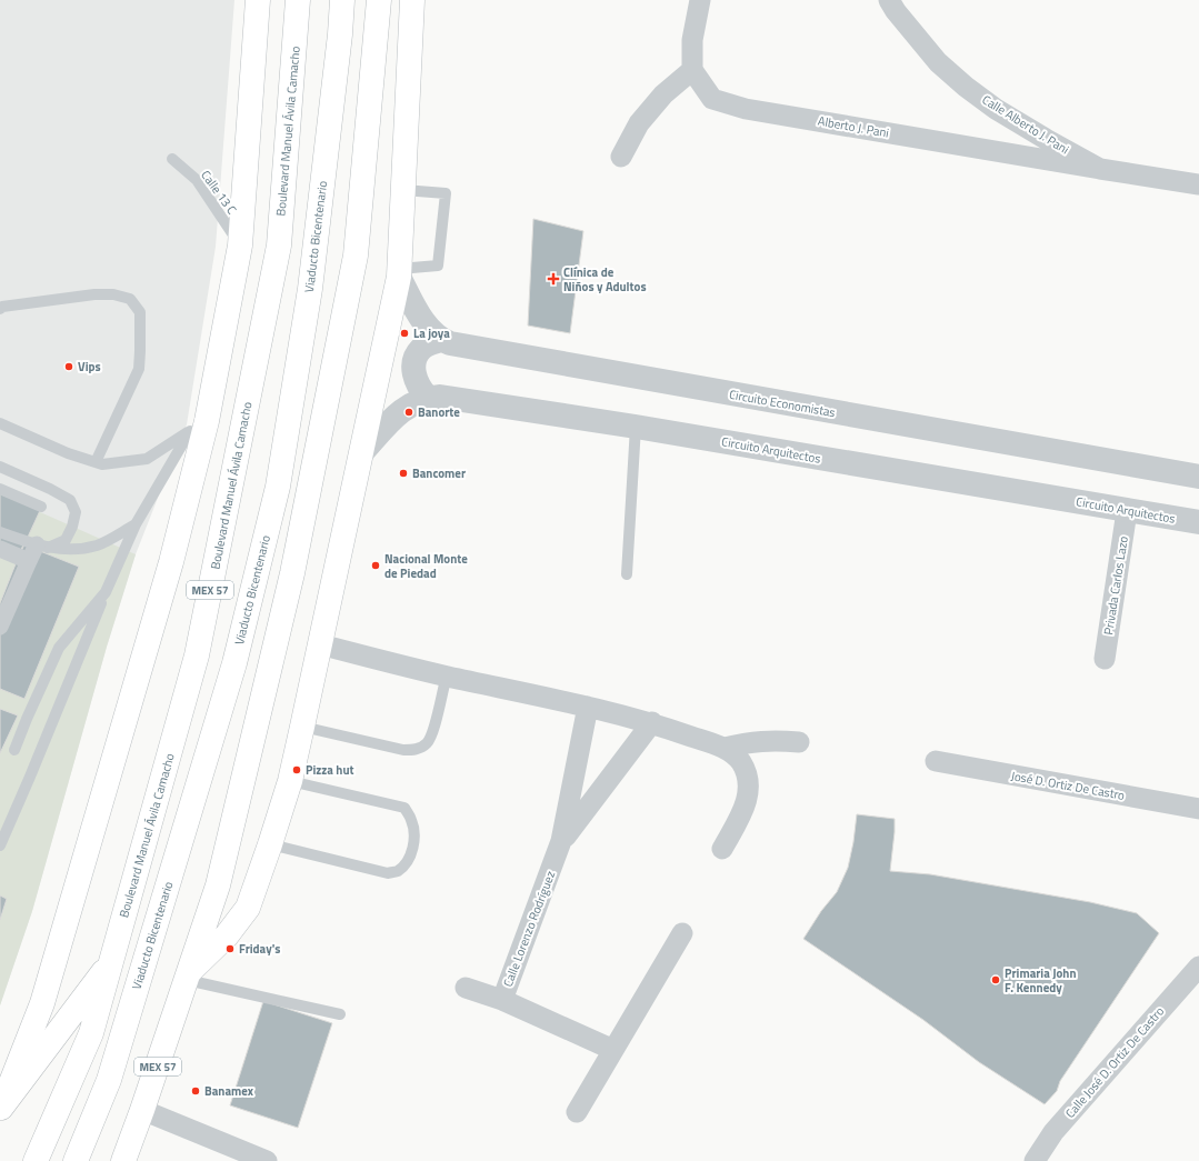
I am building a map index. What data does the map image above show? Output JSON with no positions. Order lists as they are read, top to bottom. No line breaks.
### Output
{"streets":{"main road":["Boulevard Manuel Ávila Camacho","Viaducto Bicentenario","MEX 57"],"street":["Calle Alberto J. Pani","Alberto J. Pani","Circuito Economistas","Circuito Arquitectos","Privada Carlos Lazo","José D. Ortiz De Castro","Calle Lorenzo Rodríguez","Calle José D. Ortiz De Castro"],"lane":["Calle 13 C"]},"crossings":[["Calle Alberto J. Pani","Alberto J. Pani"],["Circuito Arquitectos","Privada Carlos Lazo"]],"places":{"health":["Clínica de Niños y Adultos"],"other":["La joya","Vips","Banorte","Bancomer","Nacional Monte de Piedad","Pizza hut","Friday's","Primaria John F. Kennedy","Banamex"]}}
